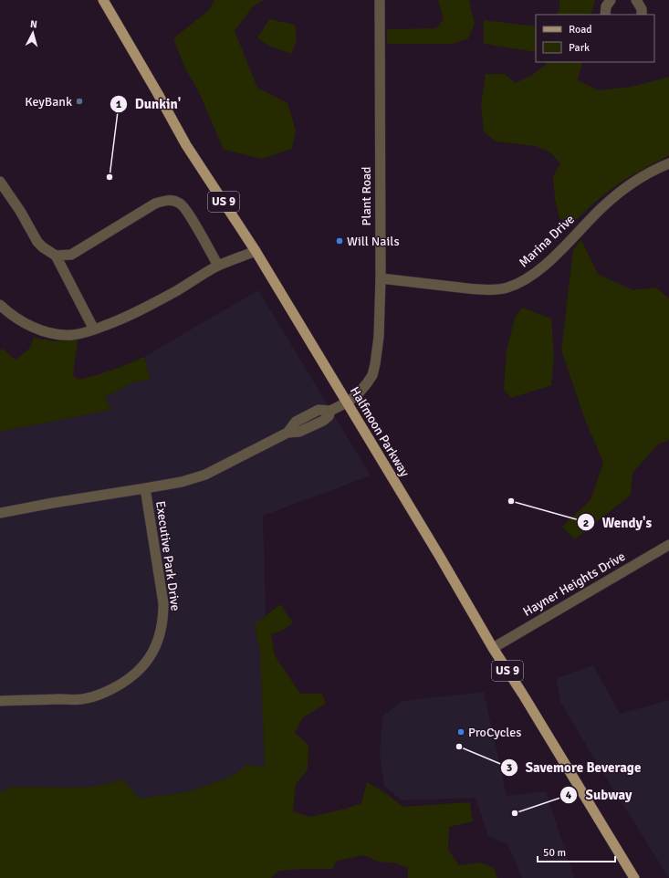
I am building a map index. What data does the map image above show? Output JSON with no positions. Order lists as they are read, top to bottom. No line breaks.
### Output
{"streets":{"main road":["US 9","Halfmoon Parkway"],"street":["Plant Road","Marina Drive","Executive Park Drive","Hayner Heights Drive"]},"crossings":[["Plant Road","Marina Drive"],["Plant Road","Halfmoon Parkway"],["Plant Road","Executive Park Drive"],["Halfmoon Parkway","Executive Park Drive"],["Halfmoon Parkway","Hayner Heights Drive"]],"places":["KeyBank","Dunkin'","Will Nails","Wendy's","ProCycles","Savemore Beverage","Subway"],"legend":["Road","Park"],"scale_bar":"50 m","north":"top"}
